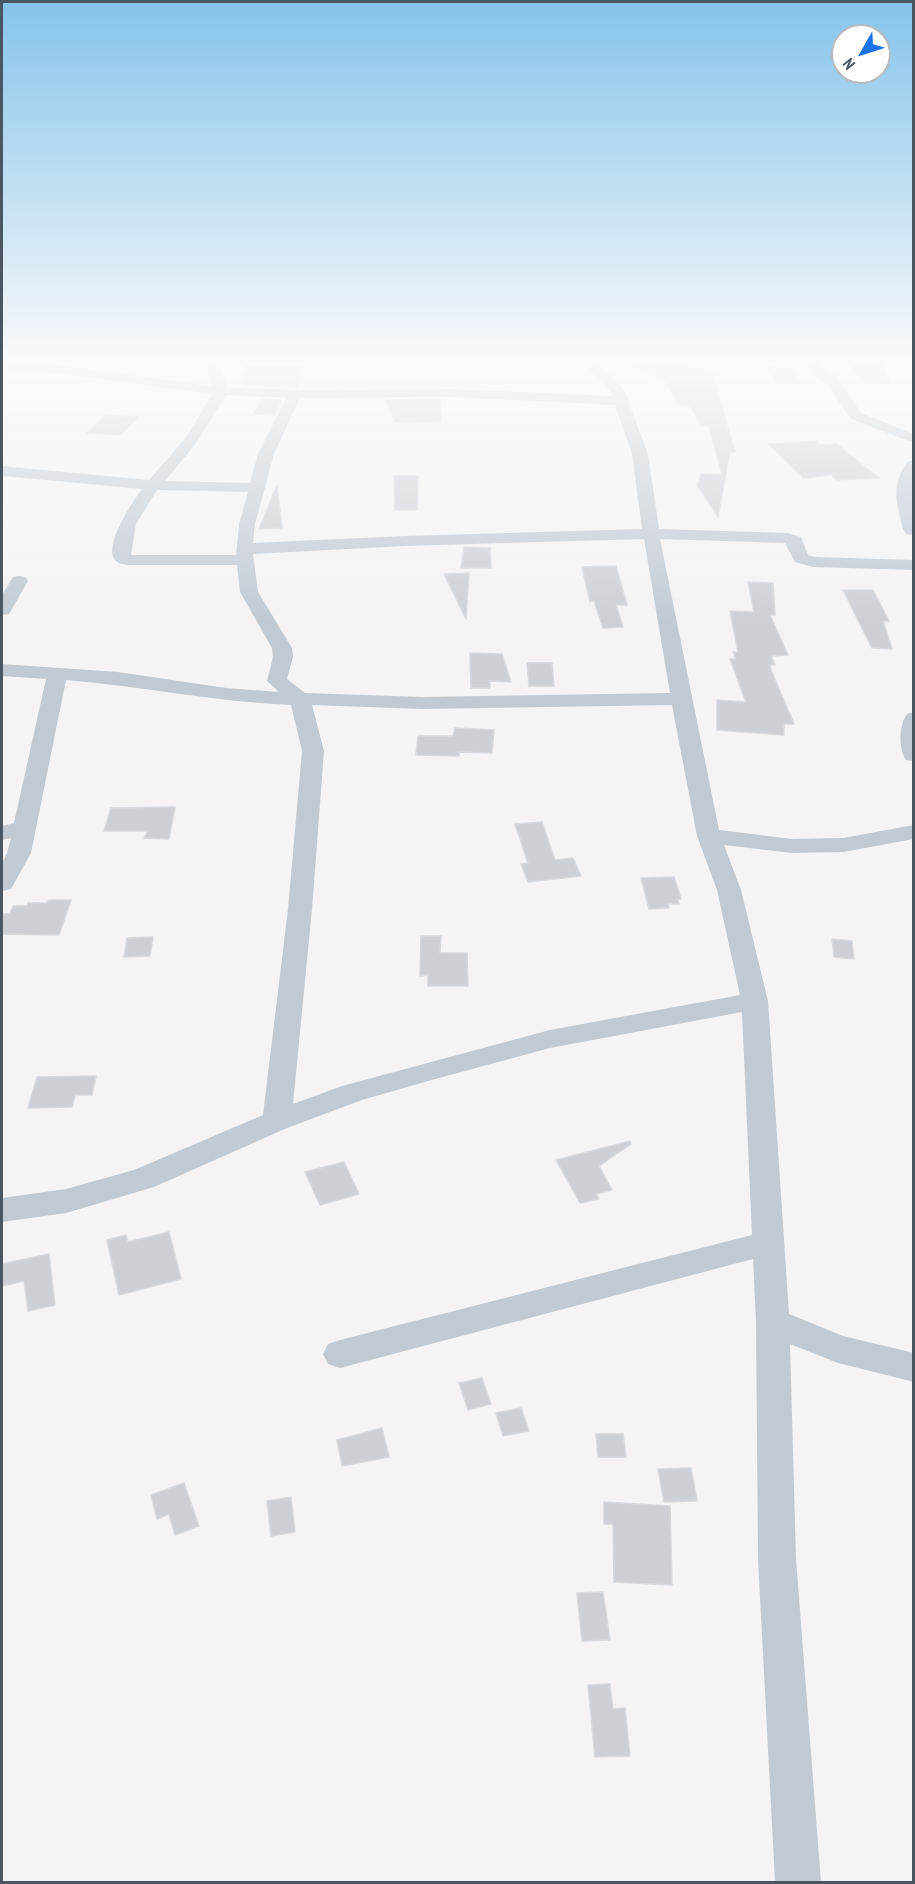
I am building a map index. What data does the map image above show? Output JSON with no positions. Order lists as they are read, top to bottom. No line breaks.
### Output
{"north":"bottom left"}
